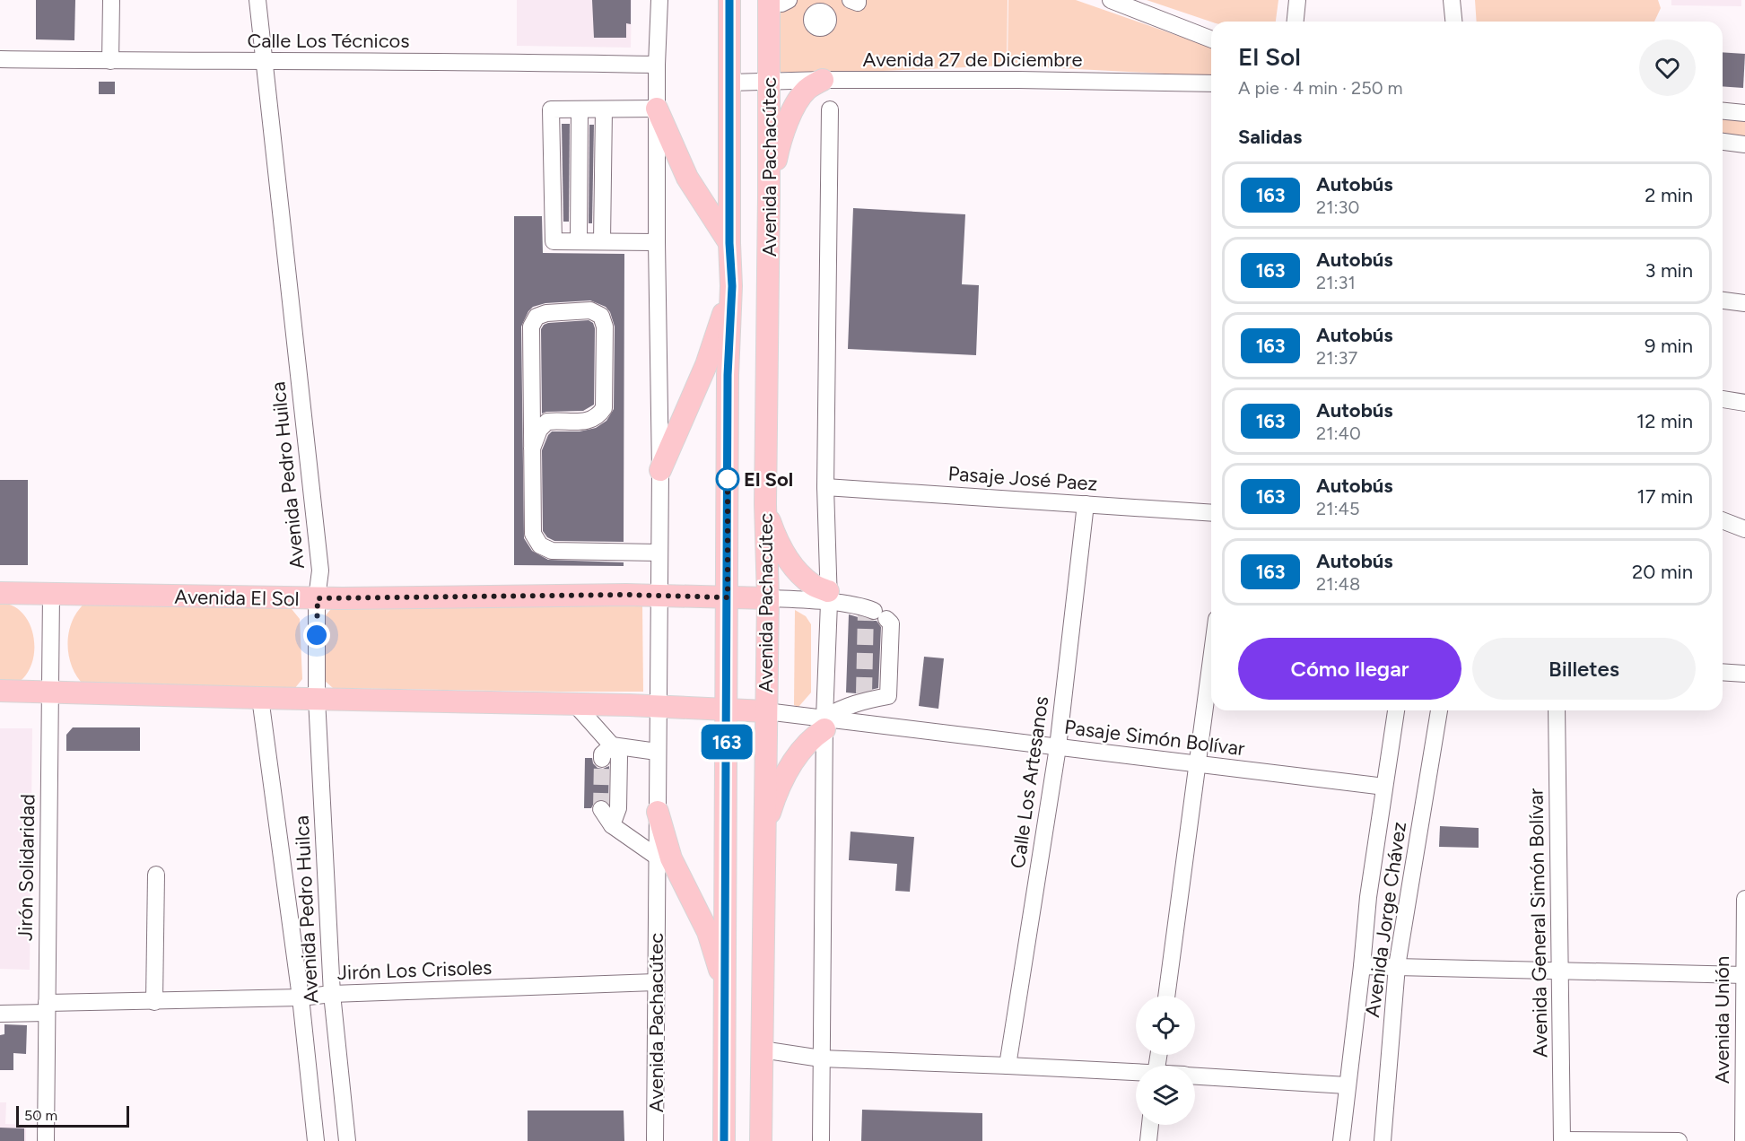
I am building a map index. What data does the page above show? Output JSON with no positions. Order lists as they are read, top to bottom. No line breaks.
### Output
{"streets":{"main road":["Avenida Pachacútec","Avenida El Sol"],"street":["Calle Los Técnicos","Avenida 27 de Diciembre","Avenida Pedro Huilca","Pasaje José Paez","Pasaje Simón Bolívar","Calle Los Artesanos","Jirón Solidaridad","Avenida Jorge Chávez","Avenida General Simón Bolívar","Jirón Los Crisoles","Avenida Unión"]},"crossings":[["Calle Los Técnicos","Avenida Pachacútec"],["Calle Los Técnicos","Avenida Pedro Huilca"],["Avenida 27 de Diciembre","Avenida Pachacútec"],["Avenida Pachacútec","Avenida El Sol"],["Avenida Pachacútec","Jirón Los Crisoles"],["Avenida Pedro Huilca","Avenida El Sol"],["Avenida Pedro Huilca","Jirón Los Crisoles"],["Pasaje José Paez","Calle Los Artesanos"],["Avenida El Sol","Pasaje Simón Bolívar"],["Avenida El Sol","Jirón Solidaridad"],["Pasaje Simón Bolívar","Calle Los Artesanos"],["Pasaje Simón Bolívar","Avenida Jorge Chávez"],["Jirón Solidaridad","Jirón Los Crisoles"]],"places":["El Sol"],"lines":["bus line 163"],"scale_bar":"50 m","page":{"on_map":"163","heading":[["El Sol","A pie · 4 min · 250 m"],"Salidas"],"list":[{"mark":"163","name":"Autobús","note":"21:30","value":"2 min"},{"mark":"163","name":"Autobús","note":"21:31","value":"3 min"},{"mark":"163","name":"Autobús","note":"21:37","value":"9 min"},{"mark":"163","name":"Autobús","note":"21:40","value":"12 min"},{"mark":"163","name":"Autobús","note":"21:45","value":"17 min"},{"mark":"163","name":"Autobús","note":"21:48","value":"20 min"}],"buttons":["Cómo llegar","Billetes"],"scale":"50 m"}}
